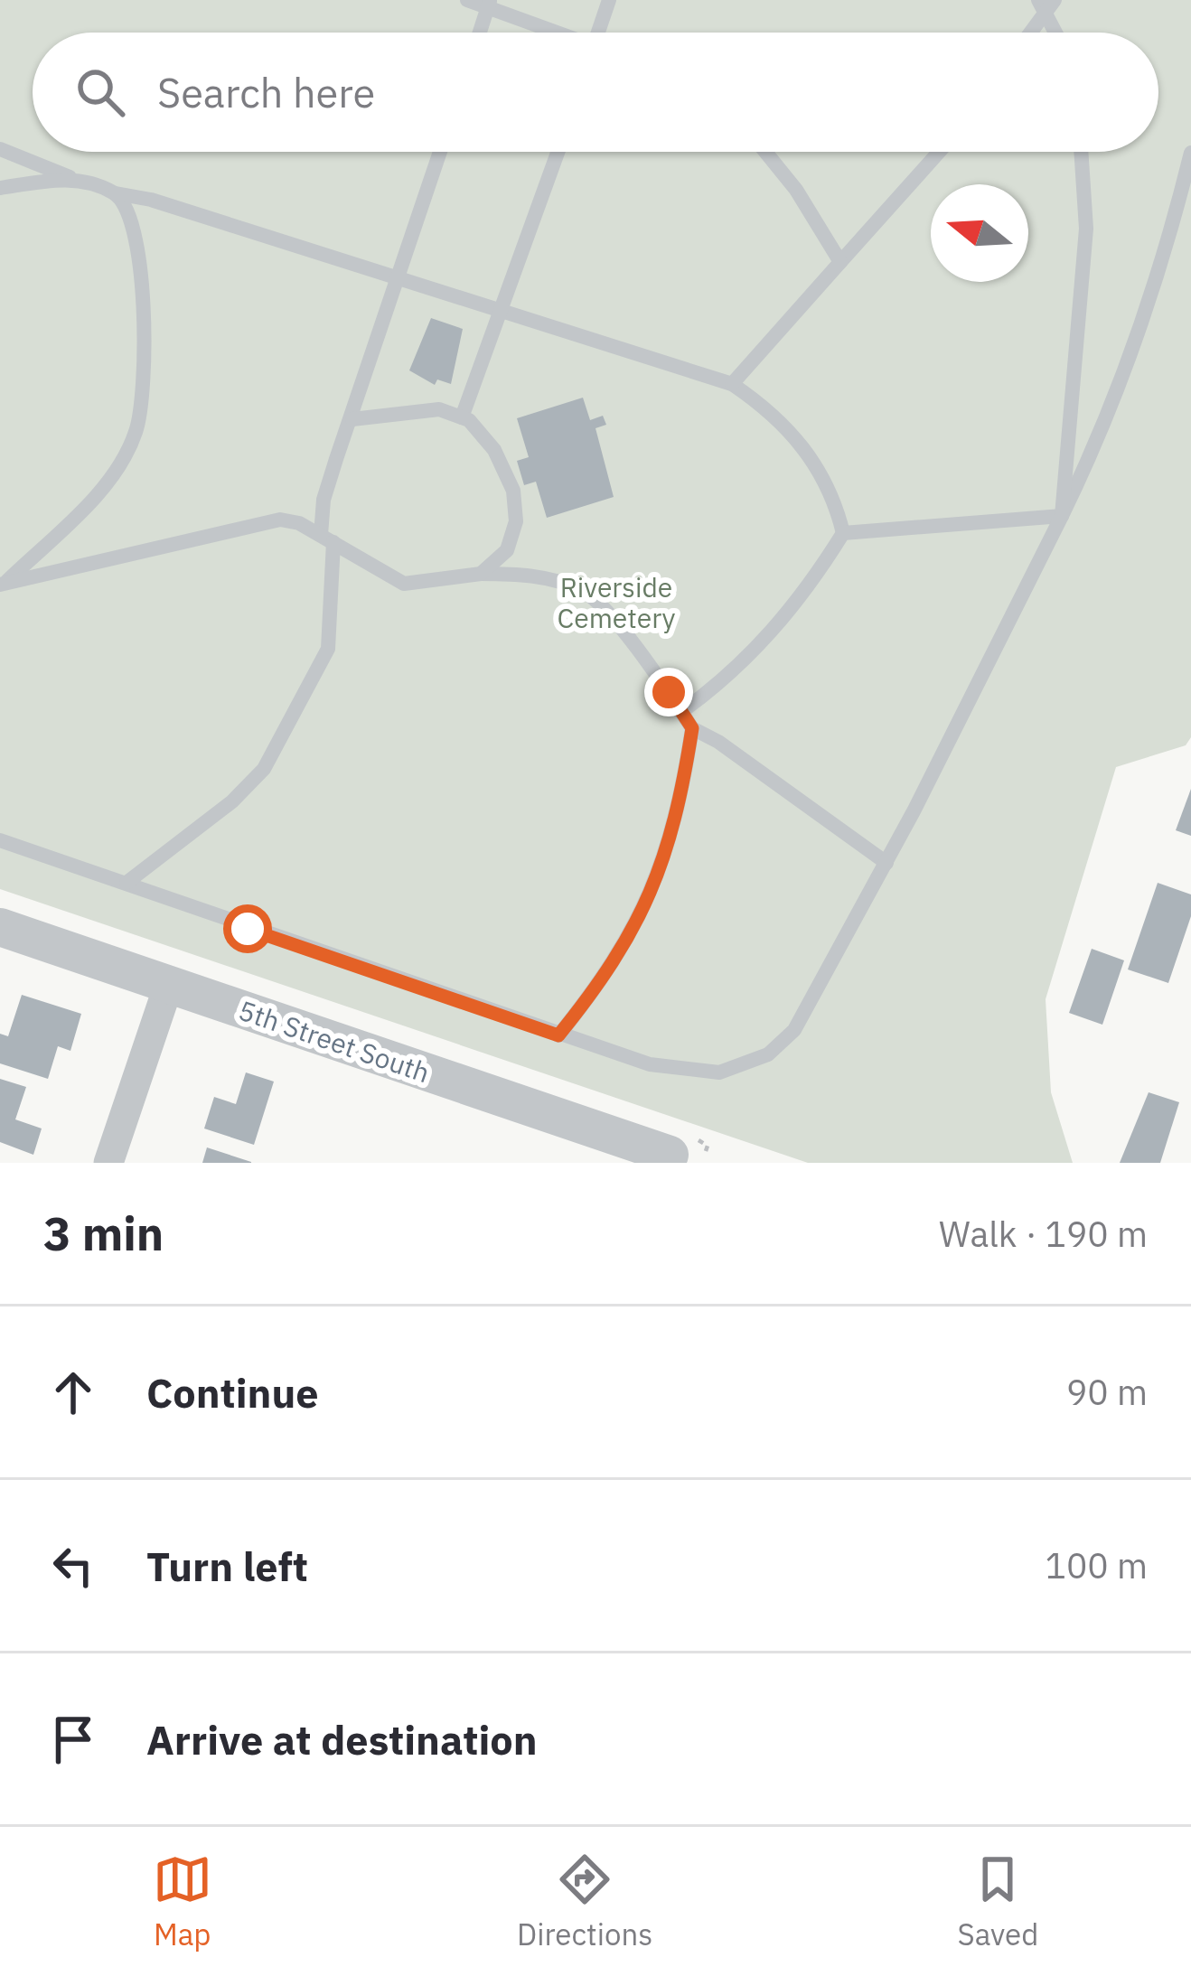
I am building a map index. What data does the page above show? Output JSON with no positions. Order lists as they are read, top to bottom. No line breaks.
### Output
{"streets":{"street":["5th Street South"]},"parks":["Riverside Cemetery"],"north":"left","page":{"search":"Search here","heading":["3 min","Walk · 190 m"],"list":[["Continue","90 m"],["Turn left","100 m"],"Arrive at destination"],"nav":["Map","Directions","Saved"]}}
